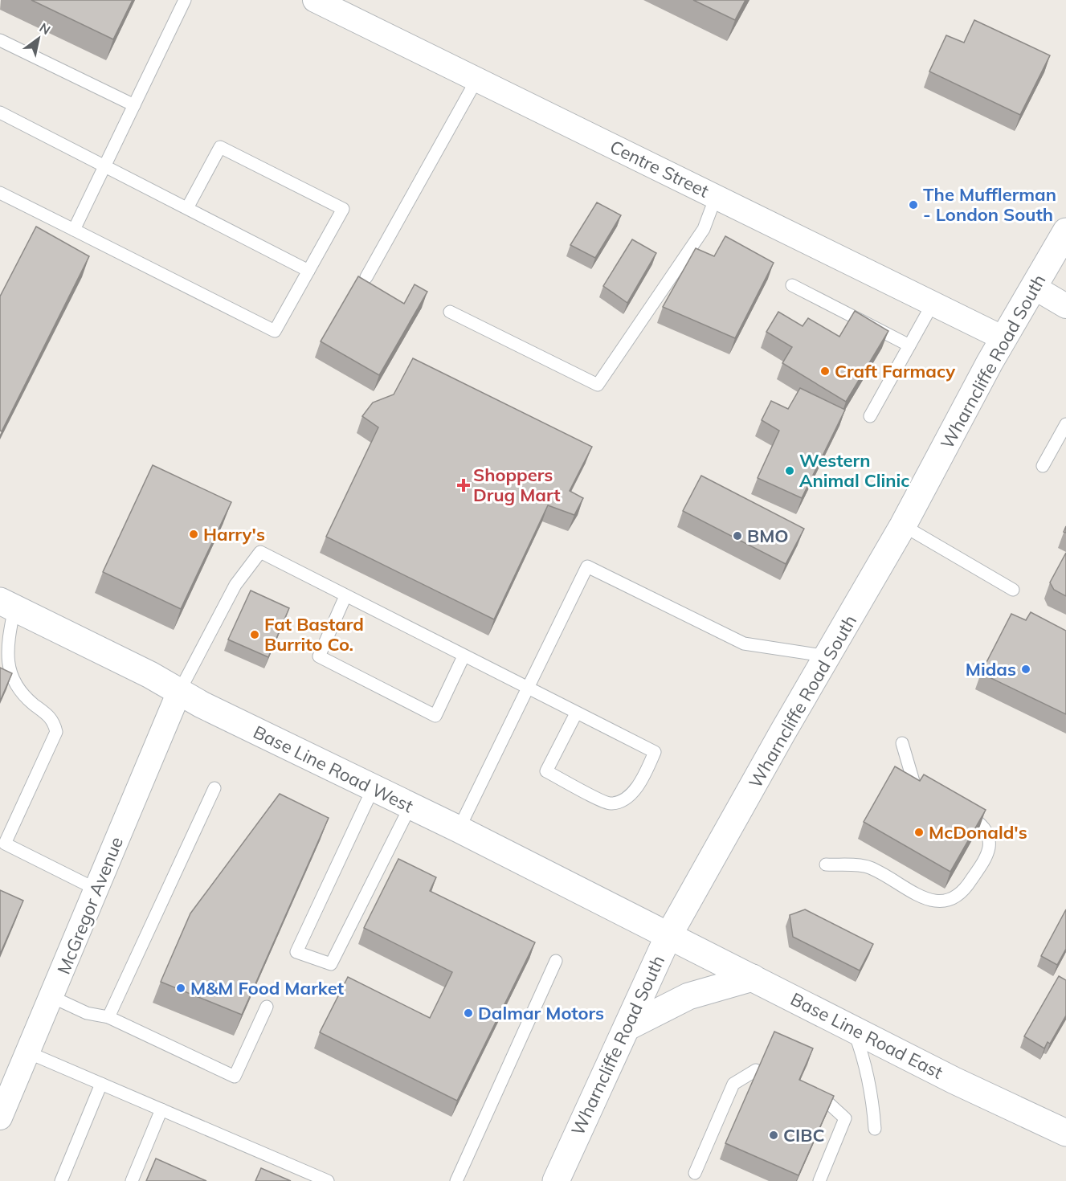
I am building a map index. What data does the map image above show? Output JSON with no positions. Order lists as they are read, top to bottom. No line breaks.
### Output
{"streets":{"main road":["Wharncliffe Road South","Base Line Road West","Base Line Road East"],"street":["Centre Street","McGregor Avenue"]},"crossings":[["Centre Street","Wharncliffe Road South"],["Wharncliffe Road South","Base Line Road West"],["Wharncliffe Road South","Base Line Road East"],["Base Line Road West","McGregor Avenue"],["Base Line Road West","Base Line Road East"]],"places":{"other":["The Mufflerman - London South","Craft Farmacy","Western Animal Clinic","Harry's","BMO","Fat Bastard Burrito Co.","Midas","McDonald's","M&M Food Market","Dalmar Motors","CIBC"],"health":["Shoppers Drug Mart"]},"north":"top right"}
